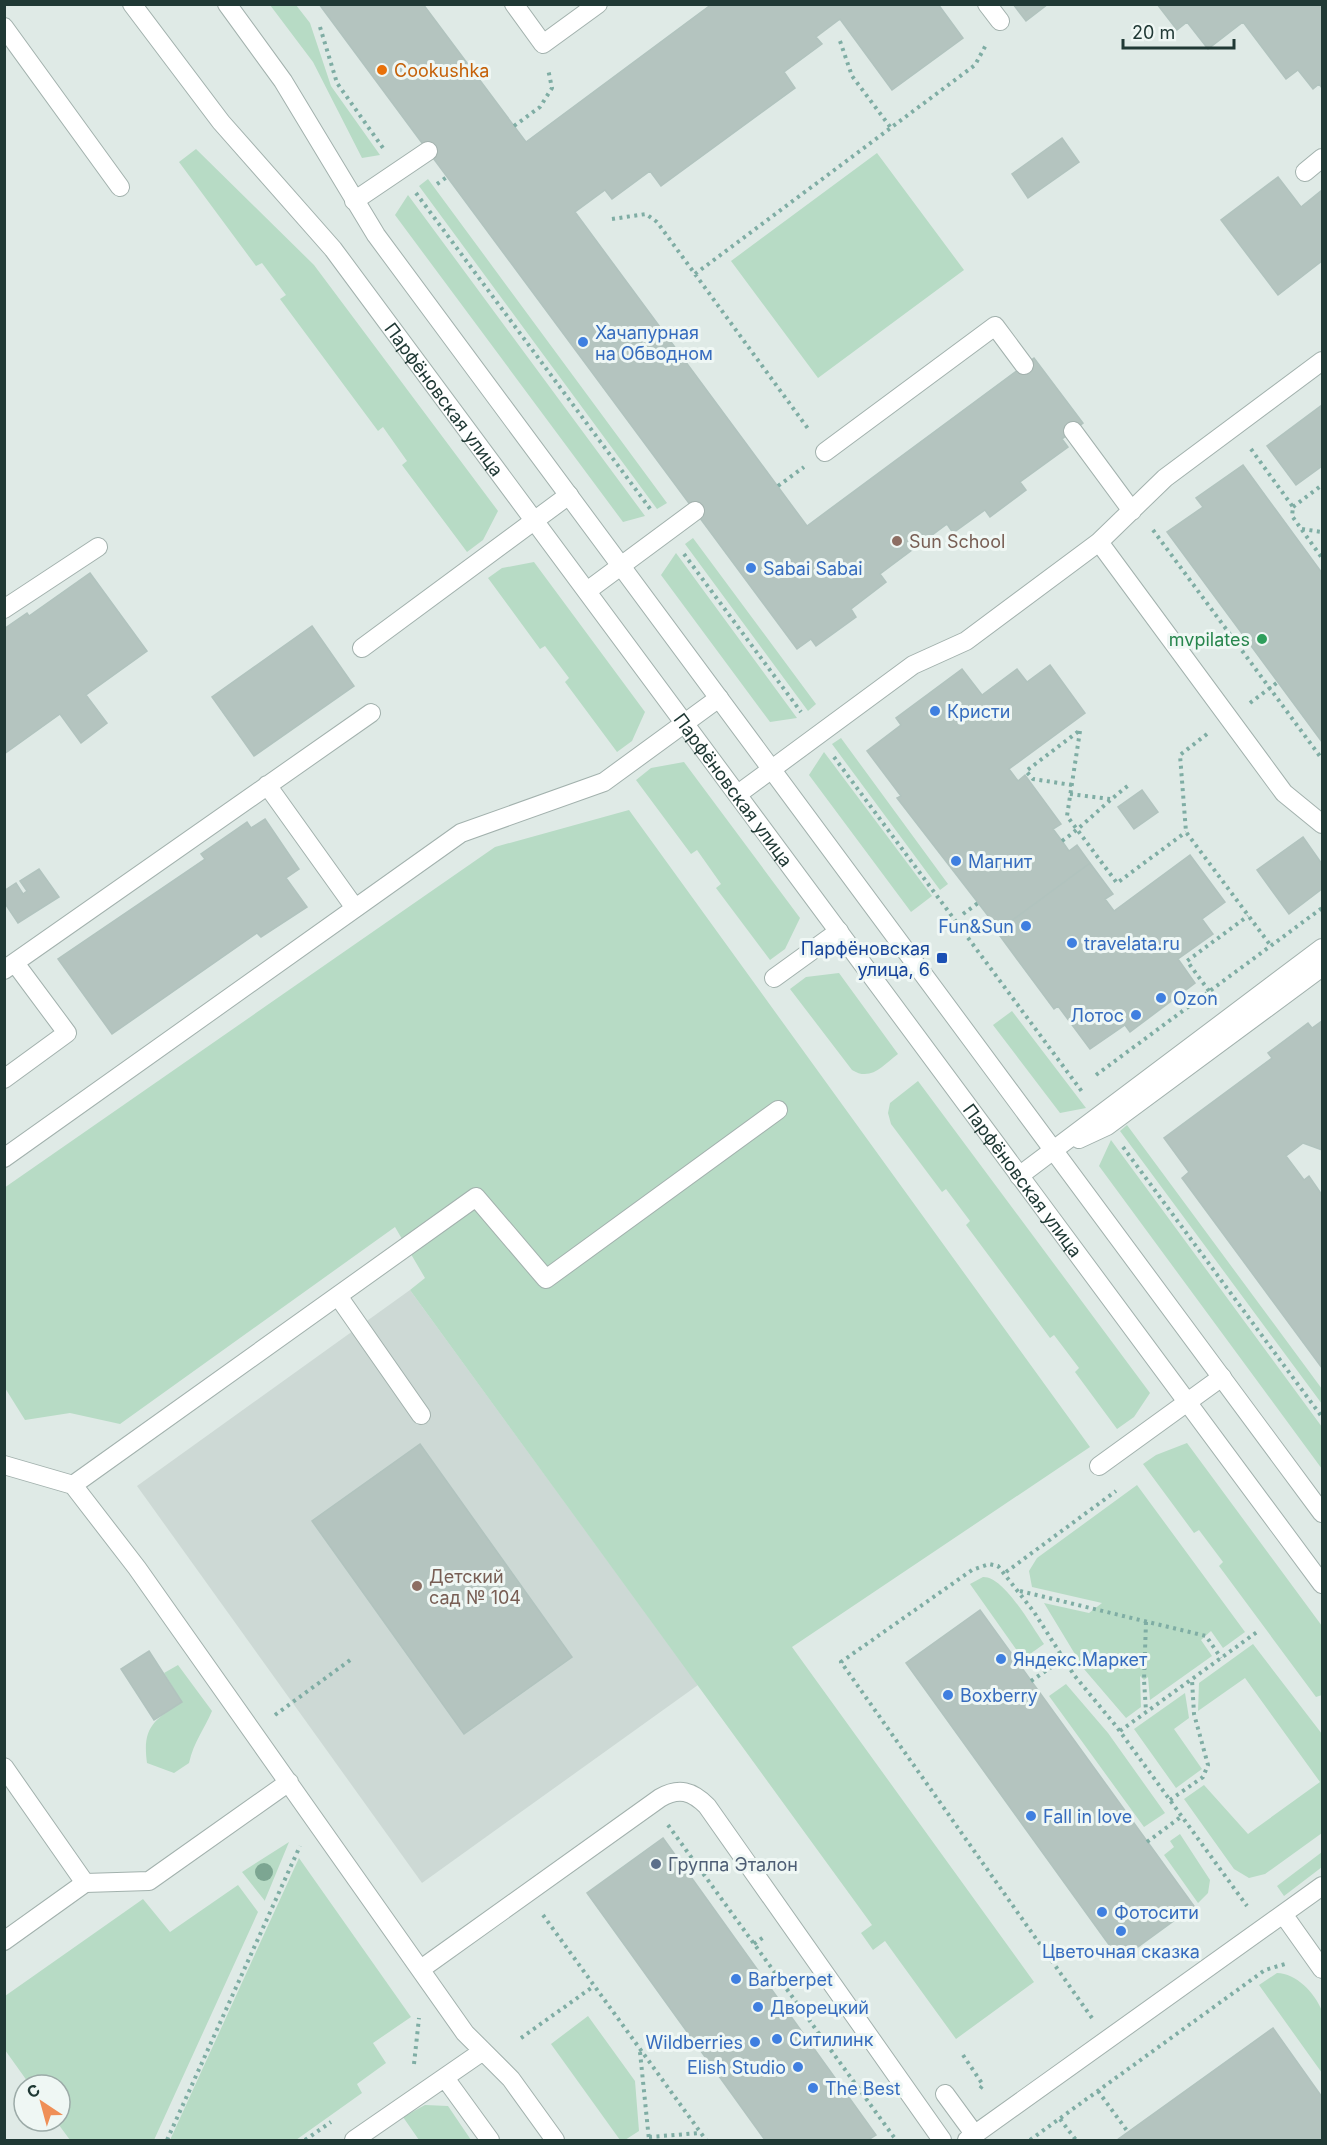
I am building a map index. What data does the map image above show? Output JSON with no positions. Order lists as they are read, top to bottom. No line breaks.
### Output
{"streets":{"street":["Парфёновская улица"]},"places":{"other":["Cookushka","Хачапурная на Обводном","Sun School","Sabai Sabai","mvpilates","Кристи","Магнит","Fun&Sun","travelata.ru","Ozon","Лотос","Детский сад № 104","Яндекс.Маркет","Boxberry","Fall in love","Группа Эталон","Фотосити","Цветочная сказка","Barberpet","Дворецкий","Ситилинк","Wildberries","Elish Studio","The Best"],"transit":["Парфёновская улица, 6"]},"scale_bar":"20 m","north":"top left"}
